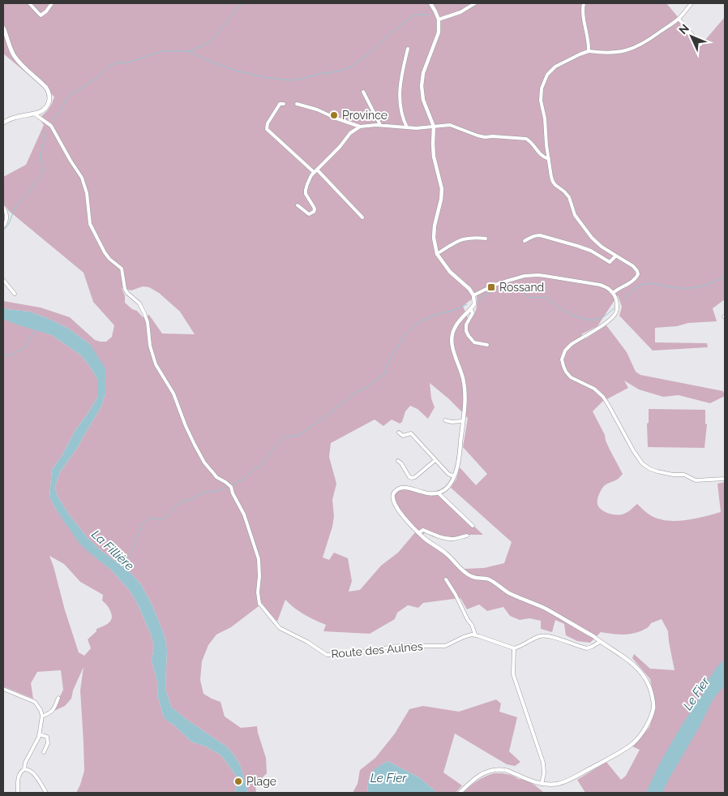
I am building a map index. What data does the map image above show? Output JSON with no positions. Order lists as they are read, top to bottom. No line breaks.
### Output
{"streets":{"street":["Route des Aulnes"]},"water":["La Fillière","Le Fier"],"places":{"other":["Province","Plage"],"transit":["Rossand"]},"north":"top left"}
